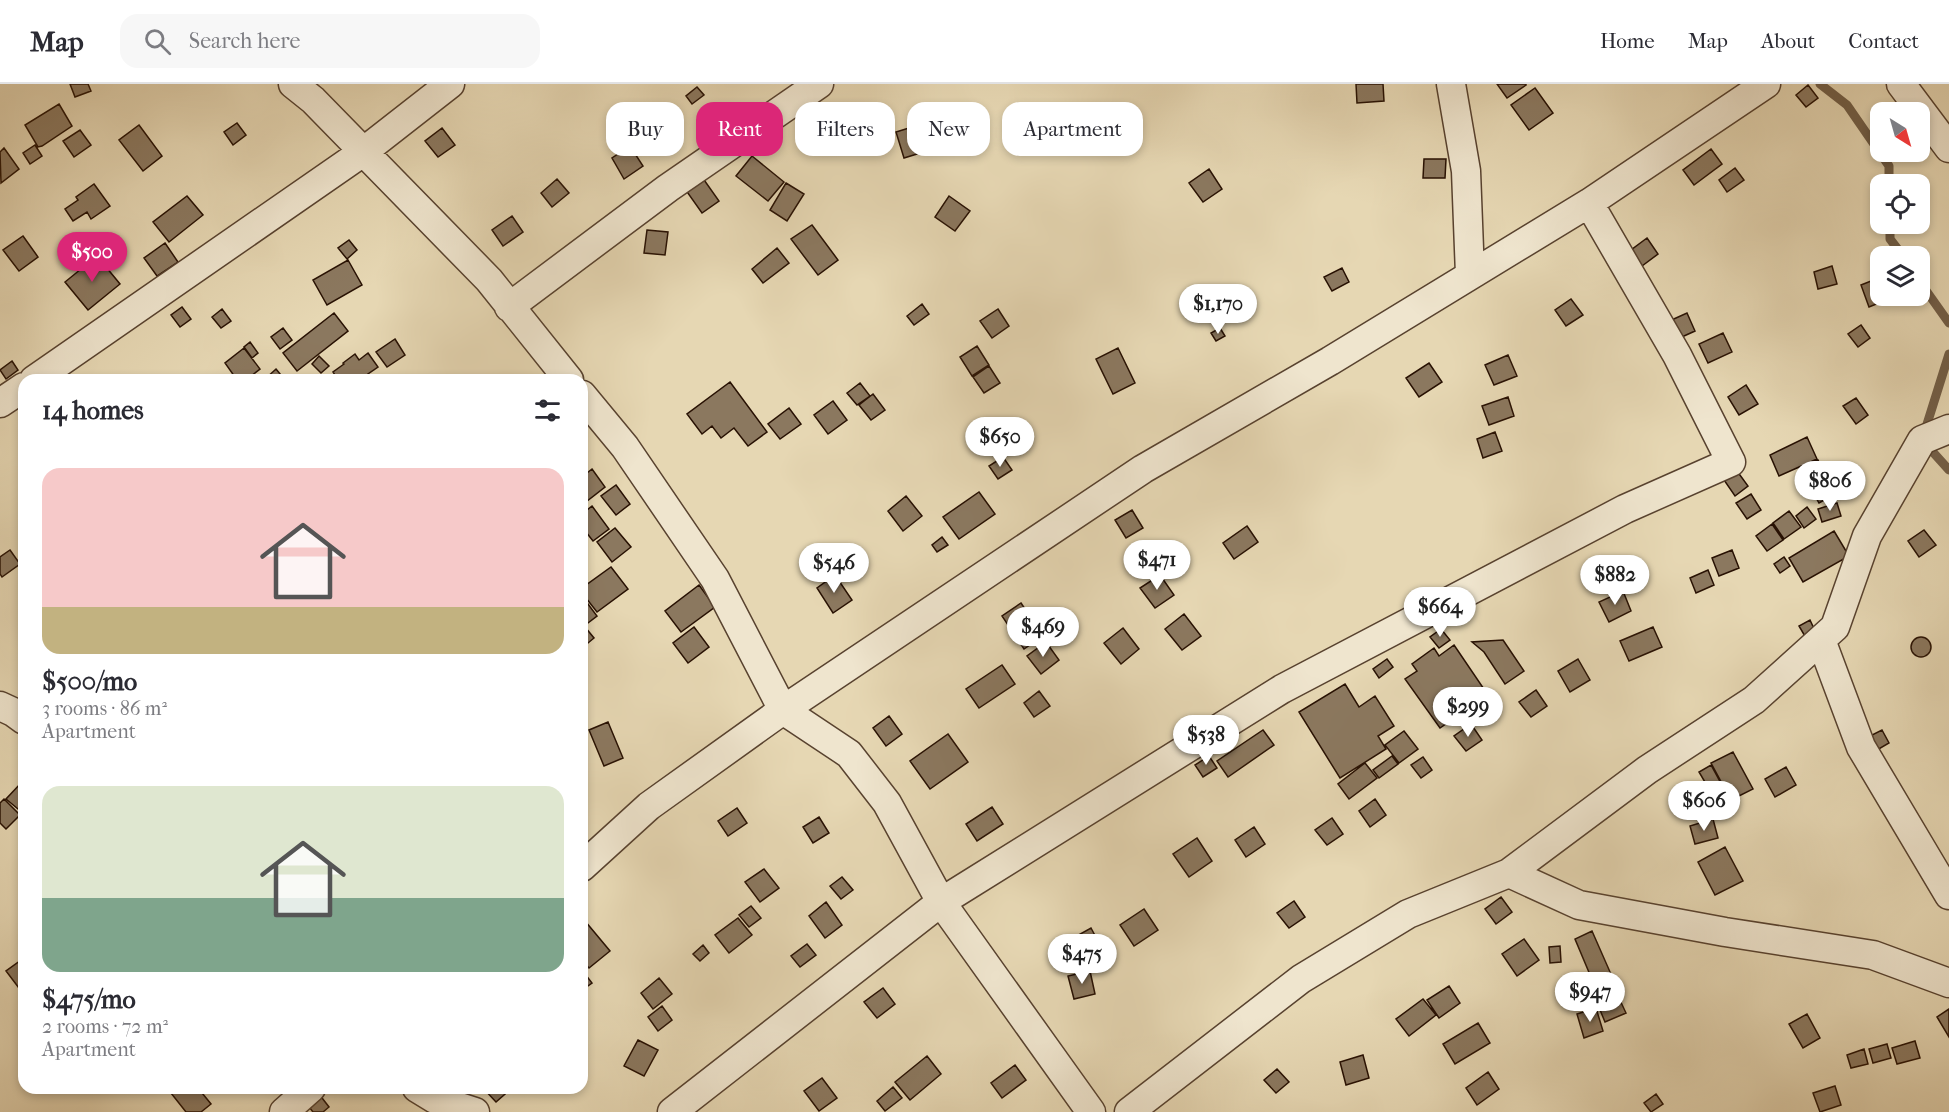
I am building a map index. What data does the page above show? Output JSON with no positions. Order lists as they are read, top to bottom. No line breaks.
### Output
{"north":"bottom right","page":{"header":"Map","search":"Search here","nav":["Home","Map","About","Contact"],"chip":["Buy","Rent","Filters","New","Apartment"],"price":["$500","$1,170","$650","$806","$471","$546","$882","$664","$469","$299","$538","$606","$475","$947"],"heading":"14 homes","list":[{"name":"$500/mo","note":"3 rooms · 86 m² · Apartment"},{"name":"$475/mo","note":"2 rooms · 72 m² · Apartment"}]}}
